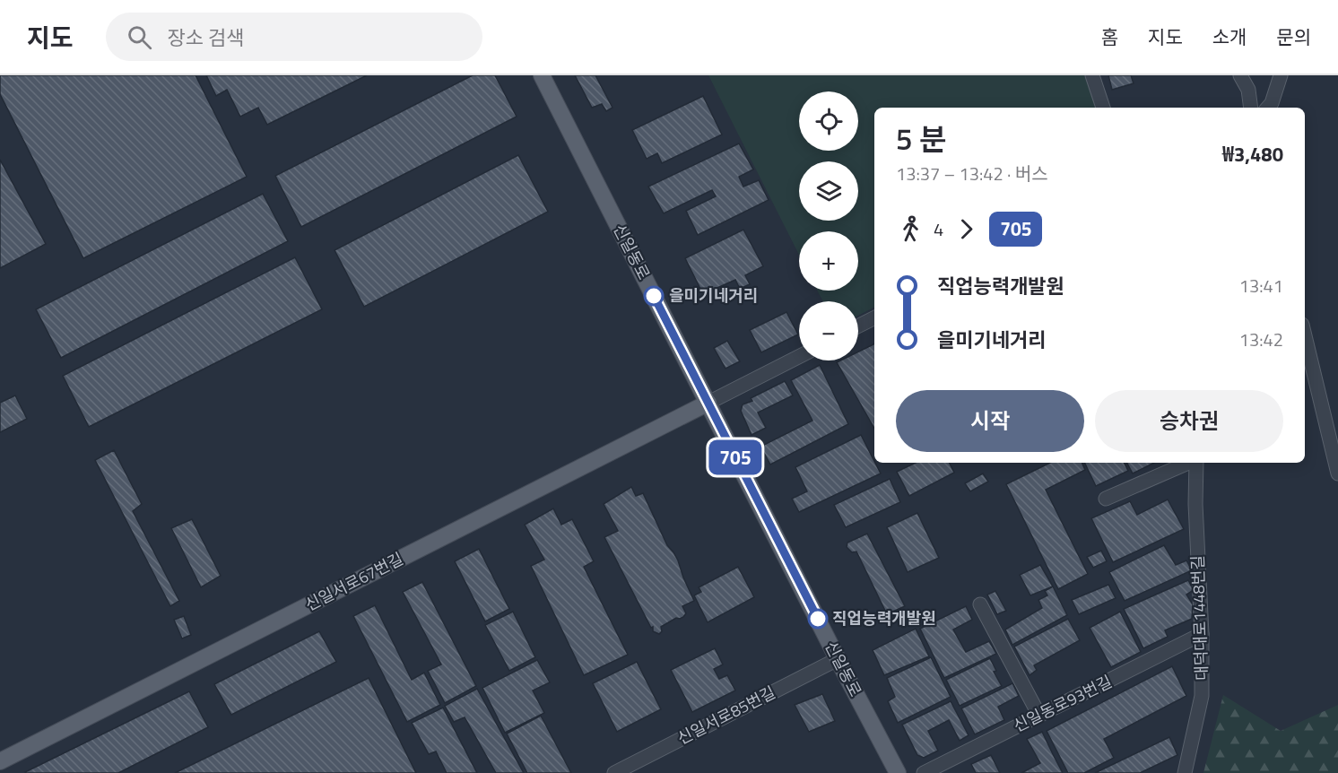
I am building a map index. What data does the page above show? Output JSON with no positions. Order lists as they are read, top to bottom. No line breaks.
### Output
{"streets":{"main road":["신일동로","신일서로67번길"],"street":["대덕대로1448번길","신일동로93번길","신일서로85번길"]},"crossings":[["신일동로","신일서로67번길"],["신일동로","신일서로85번길"],["대덕대로1448번길","신일동로93번길"]],"places":["을미기네거리","직업능력개발원"],"lines":["bus line 705"],"page":{"header":"지도","search":"장소 검색","nav":["홈","지도","소개","문의"],"on_map":"705","map_buttons":["+","−"],"heading":["5 분","13:37 – 13:42 · 버스","₩3,480"],"legs":["4","705"],"list":[{"name":"직업능력개발원","value":"13:41"},{"name":"을미기네거리","value":"13:42"}],"buttons":["시작","승차권"]}}
